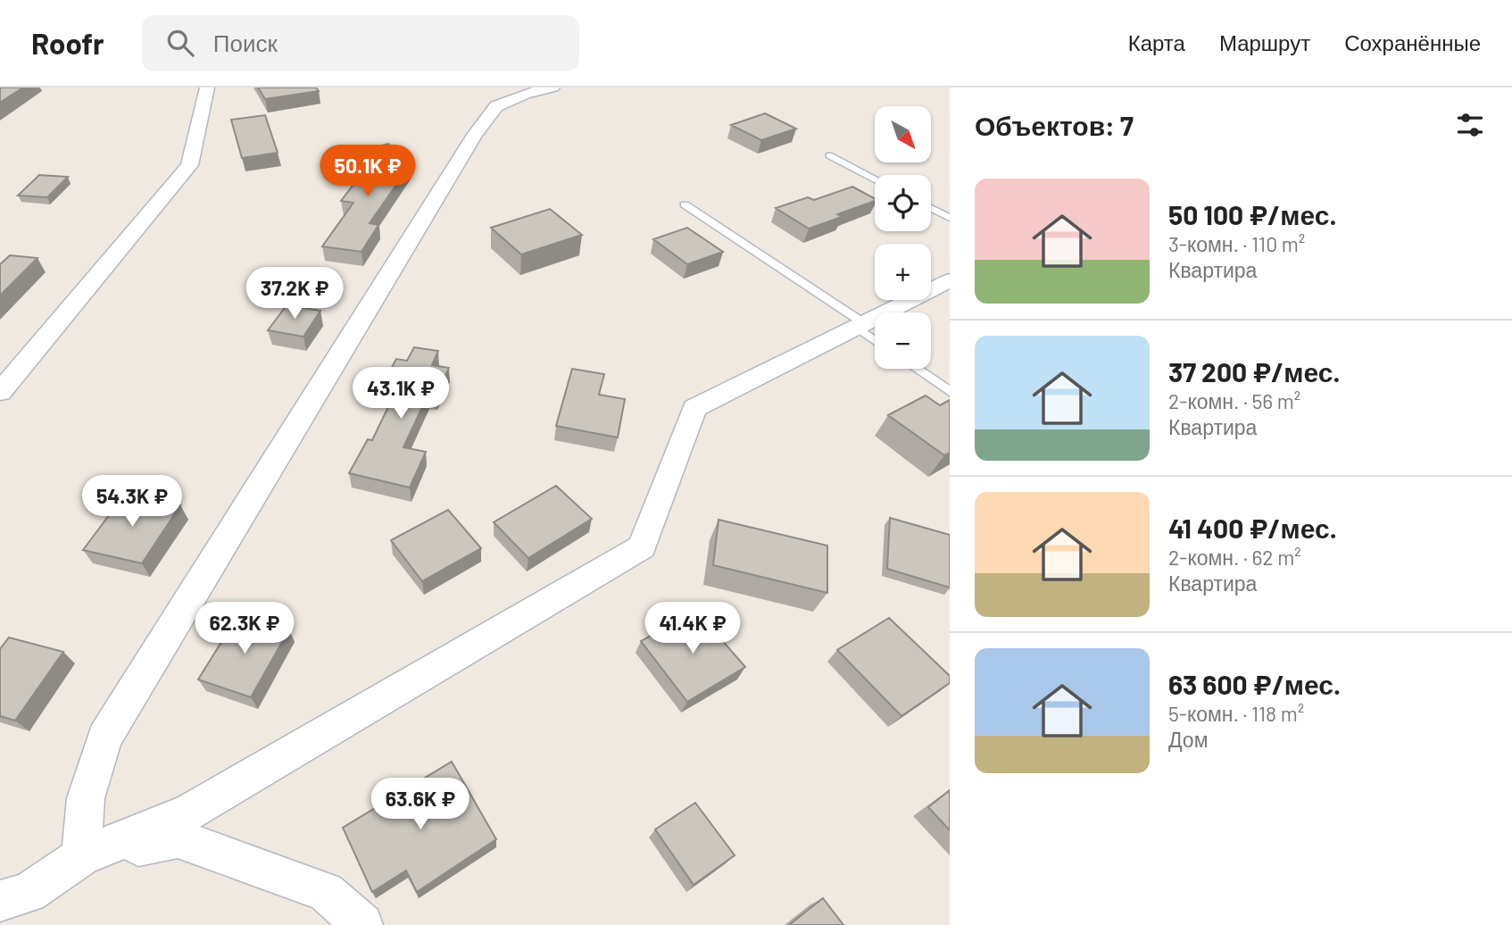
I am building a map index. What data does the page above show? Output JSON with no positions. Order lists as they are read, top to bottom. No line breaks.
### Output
{"north":"bottom right","page":{"header":"Roofr","search":"Поиск","nav":["Карта","Маршрут","Сохранённые"],"heading":"Объектов: 7","map_buttons":["+","−"],"price":["50.1K ₽","37.2K ₽","43.1K ₽","54.3K ₽","62.3K ₽","41.4K ₽","63.6K ₽"],"list":[{"name":"50 100 ₽/мес.","note":"3-комн. · 110 m² · Квартира"},{"name":"37 200 ₽/мес.","note":"2-комн. · 56 m² · Квартира"},{"name":"41 400 ₽/мес.","note":"2-комн. · 62 m² · Квартира"},{"name":"63 600 ₽/мес.","note":"5-комн. · 118 m² · Дом"}]}}
